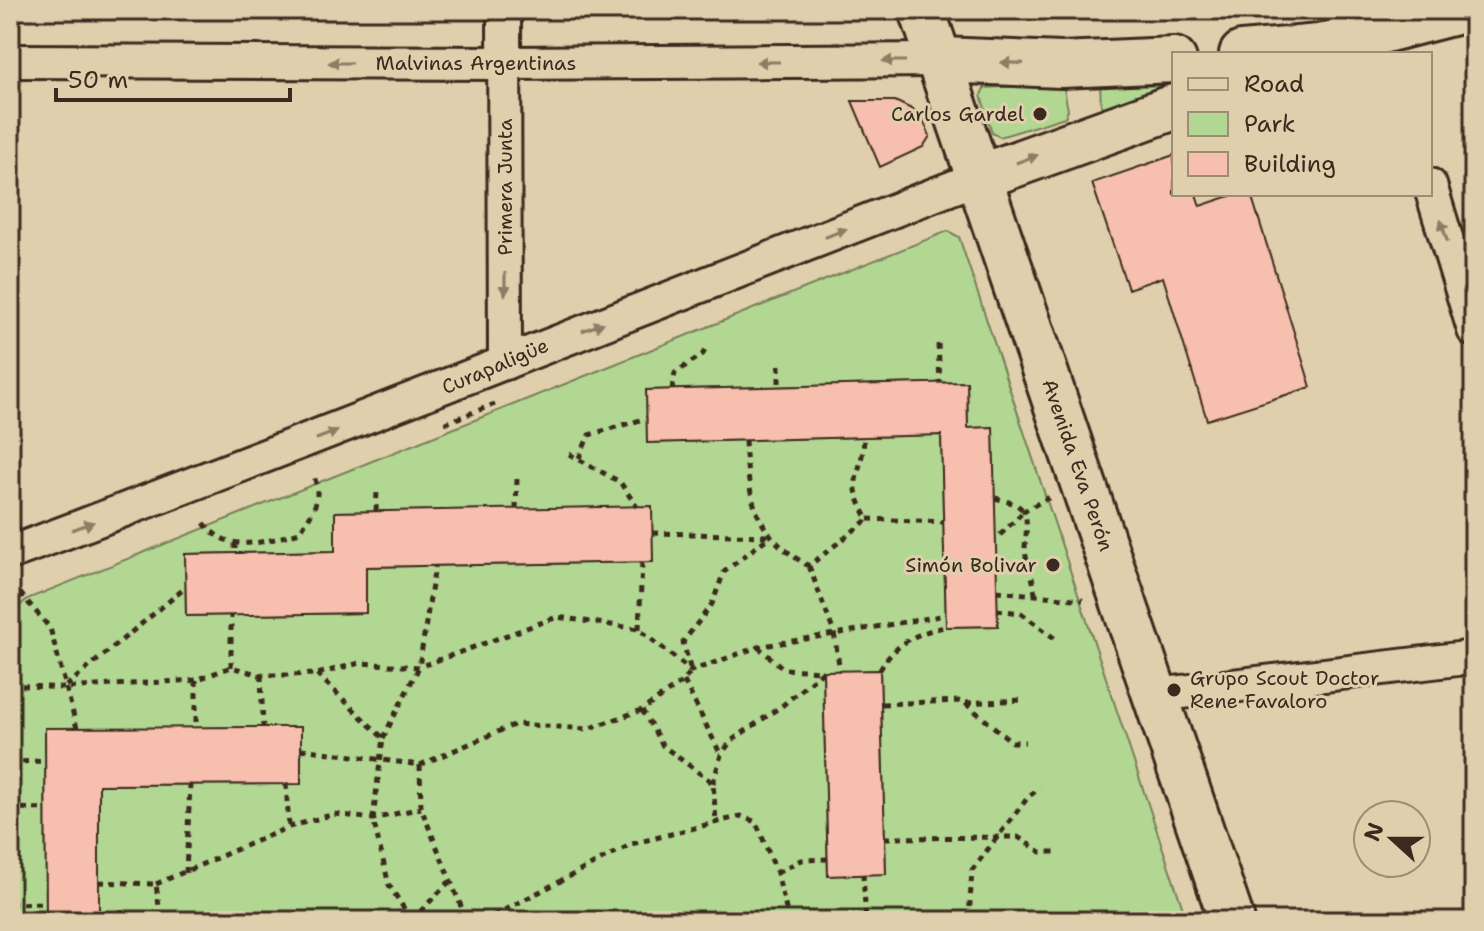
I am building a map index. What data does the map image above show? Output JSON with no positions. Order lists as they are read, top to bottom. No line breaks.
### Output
{"streets":{"main road":["Avenida Eva Perón"],"street":["Malvinas Argentinas","Primera Junta","Curapaligüe"]},"crossings":[["Malvinas Argentinas","Primera Junta"],["Malvinas Argentinas","Avenida Eva Perón"],["Primera Junta","Curapaligüe"],["Curapaligüe","Avenida Eva Perón"]],"one_way":["Malvinas Argentinas","Primera Junta","Curapaligüe"],"places":["Carlos Gardel","Simón Bolivar","Grupo Scout Doctor Rene Favaloro"],"legend":["Road","Park","Building"],"scale_bar":"50 m","north":"left"}
